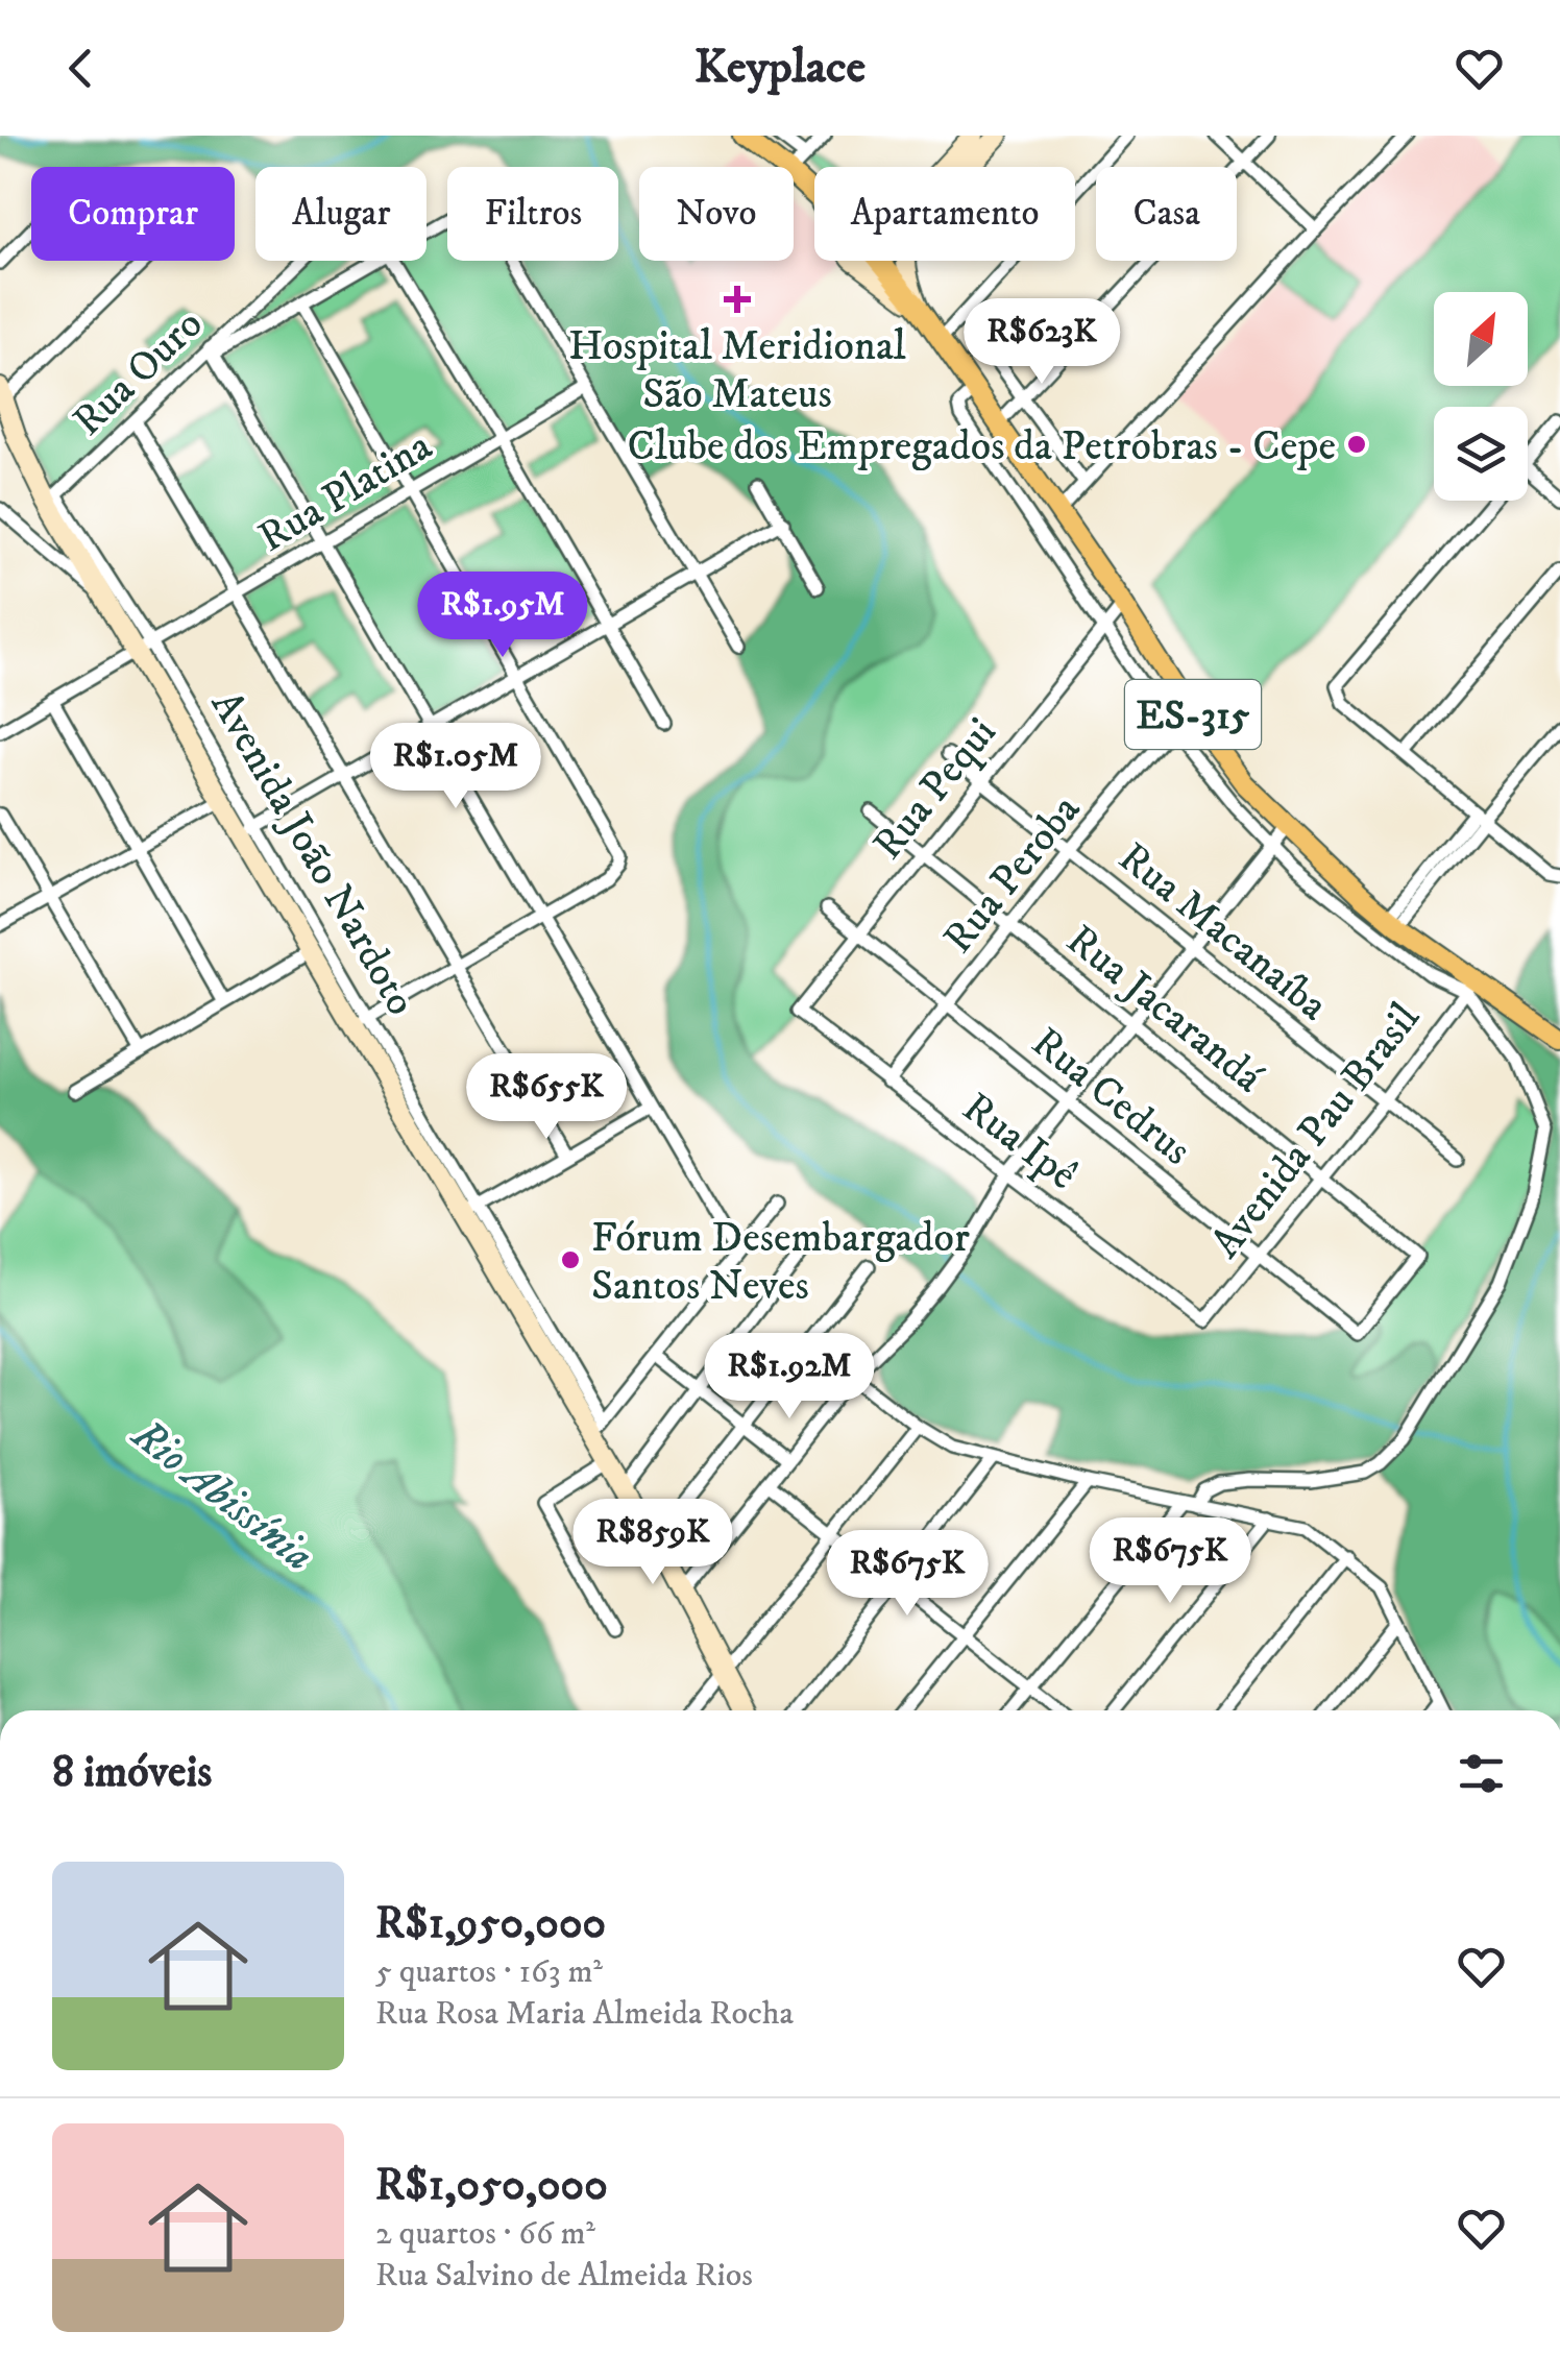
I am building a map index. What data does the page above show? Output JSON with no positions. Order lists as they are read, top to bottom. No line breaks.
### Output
{"streets":{"main road":["ES-315"],"street":["Rua Ouro","Rua Platina","Rua Pequi","Avenida João Nardoto","Rua Peroba","Rua Macanaíba","Rua Jacarandá","Rua Cedrus","Avenida Pau Brasil","Rua Ipê"]},"crossings":[["Rua Ouro","Avenida João Nardoto"],["Rua Platina","Avenida João Nardoto"],["ES-315","Rua Pequi"],["ES-315","Rua Peroba"],["ES-315","Avenida Pau Brasil"],["Rua Pequi","Rua Macanaíba"],["Rua Pequi","Rua Jacarandá"],["Rua Pequi","Rua Cedrus"],["Rua Pequi","Rua Ipê"],["Rua Peroba","Rua Macanaíba"],["Rua Peroba","Rua Jacarandá"],["Rua Peroba","Rua Cedrus"],["Rua Peroba","Rua Ipê"],["Rua Macanaíba","Avenida Pau Brasil"],["Rua Jacarandá","Rua Cedrus"],["Rua Jacarandá","Avenida Pau Brasil"],["Rua Cedrus","Avenida Pau Brasil"],["Avenida Pau Brasil","Rua Ipê"]],"water":["Rio Abissínia"],"places":{"health":["Hospital Meridional São Mateus"],"other":["Clube dos Empregados da Petrobras - Cepe","Fórum Desembargador Santos Neves"]},"north":"top right","page":{"header":"Keyplace","chip":["Comprar","Alugar","Filtros","Novo","Apartamento","Casa"],"price":["R$623K","R$1.95M","R$1.05M","R$655K","R$1.92M","R$859K","R$675K","R$675K"],"heading":"8 imóveis","list":[{"name":"R$1,950,000","note":"5 quartos · 163 m² · Rua Rosa Maria Almeida Rocha"},{"name":"R$1,050,000","note":"2 quartos · 66 m² · Rua Salvino de Almeida Rios"}]}}
